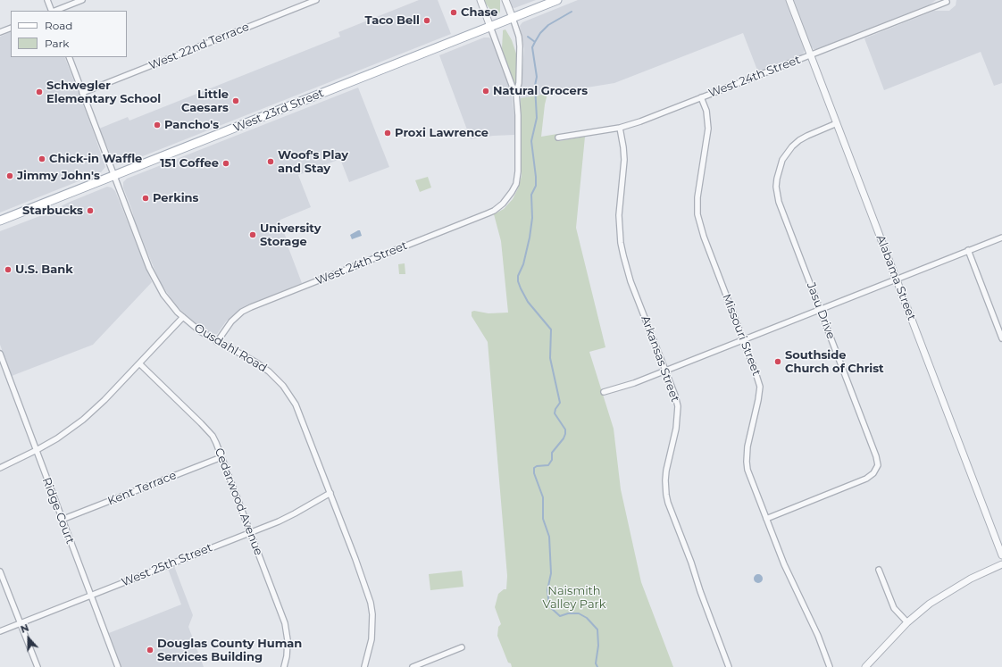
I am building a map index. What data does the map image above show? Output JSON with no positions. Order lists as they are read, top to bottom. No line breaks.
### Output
{"streets":{"main road":["West 23rd Street"],"street":["West 22nd Terrace","West 24th Street","Alabama Street","Jasu Drive","Missouri Street","Ousdahl Road","Arkansas Street","Kent Terrace","Cedarwood Avenue","Ridge Court","West 25th Street"]},"crossings":[["West 22nd Terrace","Ousdahl Road"],["West 24th Street","Alabama Street"],["West 24th Street","Missouri Street"],["West 24th Street","Ousdahl Road"],["West 24th Street","Arkansas Street"],["West 23rd Street","Ousdahl Road"],["Alabama Street","Jasu Drive"],["Jasu Drive","Missouri Street"],["Ousdahl Road","West 25th Street"],["Kent Terrace","Cedarwood Avenue"],["Kent Terrace","Ridge Court"],["Cedarwood Avenue","West 25th Street"],["Ridge Court","West 25th Street"]],"parks":["Naismith Valley Park"],"places":["Chase","Taco Bell","Natural Grocers","Schwegler Elementary School","Little Caesars","Pancho's","Proxi Lawrence","Chick-in Waffle","Woof's Play and Stay","151 Coffee","Jimmy John's","Perkins","Starbucks","University Storage","U.S. Bank","Southside Church of Christ","Douglas County Human Services Building"],"legend":["Road","Park"],"north":"top"}
